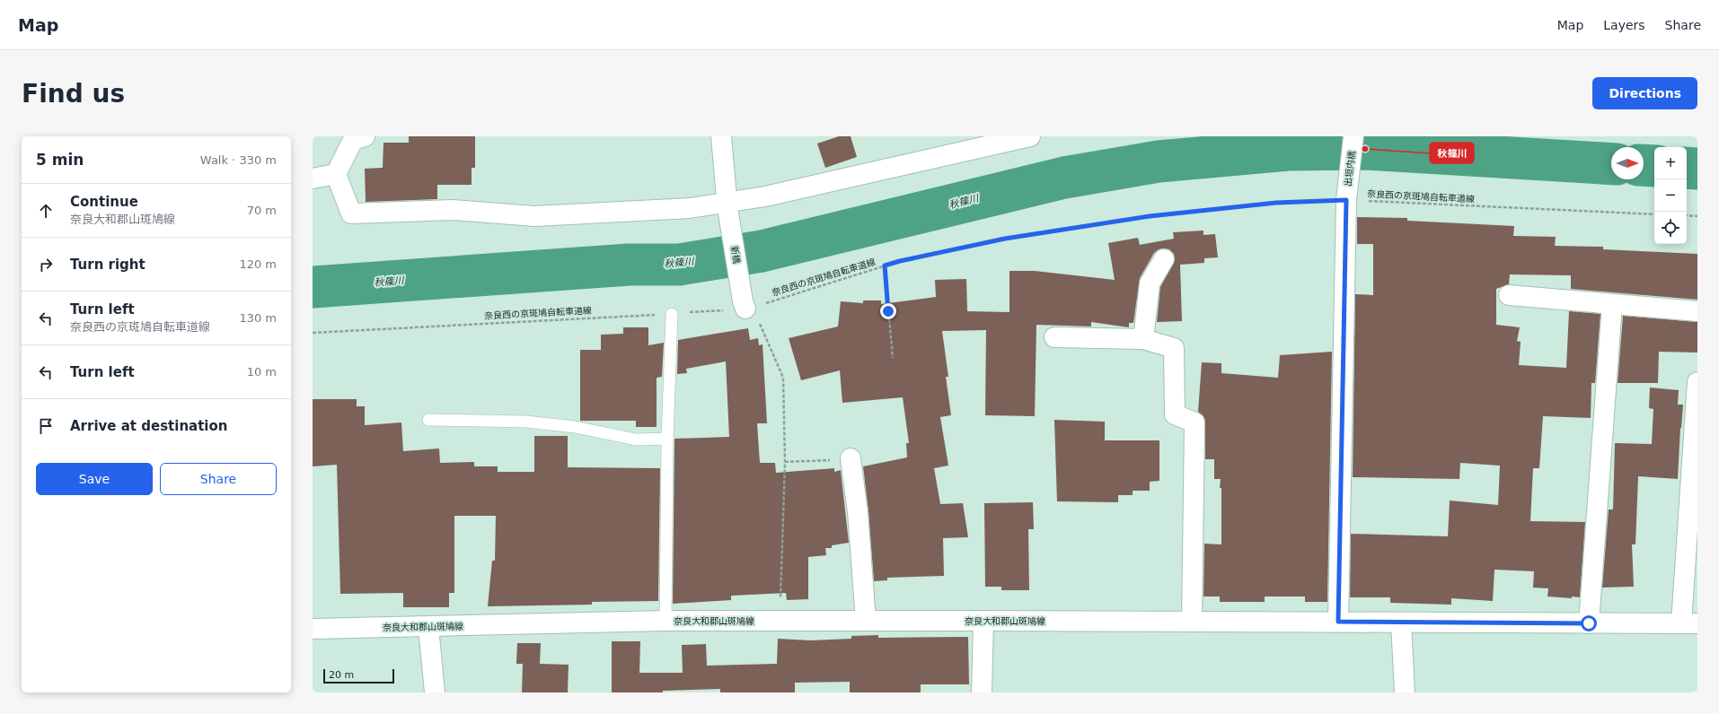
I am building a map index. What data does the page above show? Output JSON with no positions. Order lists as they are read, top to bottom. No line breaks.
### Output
{"streets":{"street":["出垣内橋","新橋","奈良大和郡山斑鳩線"],"path":["奈良西の京斑鳩自転車道線"]},"crossings":[["出垣内橋","奈良西の京斑鳩自転車道線"],["出垣内橋","奈良大和郡山斑鳩線"],["奈良西の京斑鳩自転車道線","新橋"]],"water":["秋篠川"],"places":["秋篠川"],"scale_bar":"20 m","north":"right","page":{"header":"Map","nav":["Map","Layers","Share"],"buttons":["Directions",["Save","Share"]],"title":"Find us","heading":["5 min","Walk · 330 m"],"map_buttons":["+","−"],"list":[["Continue","奈良大和郡山斑鳩線","70 m"],["Turn right","120 m"],["Turn left","奈良西の京斑鳩自転車道線","130 m"],["Turn left","10 m"],"Arrive at destination"],"scale":"20 m"}}
